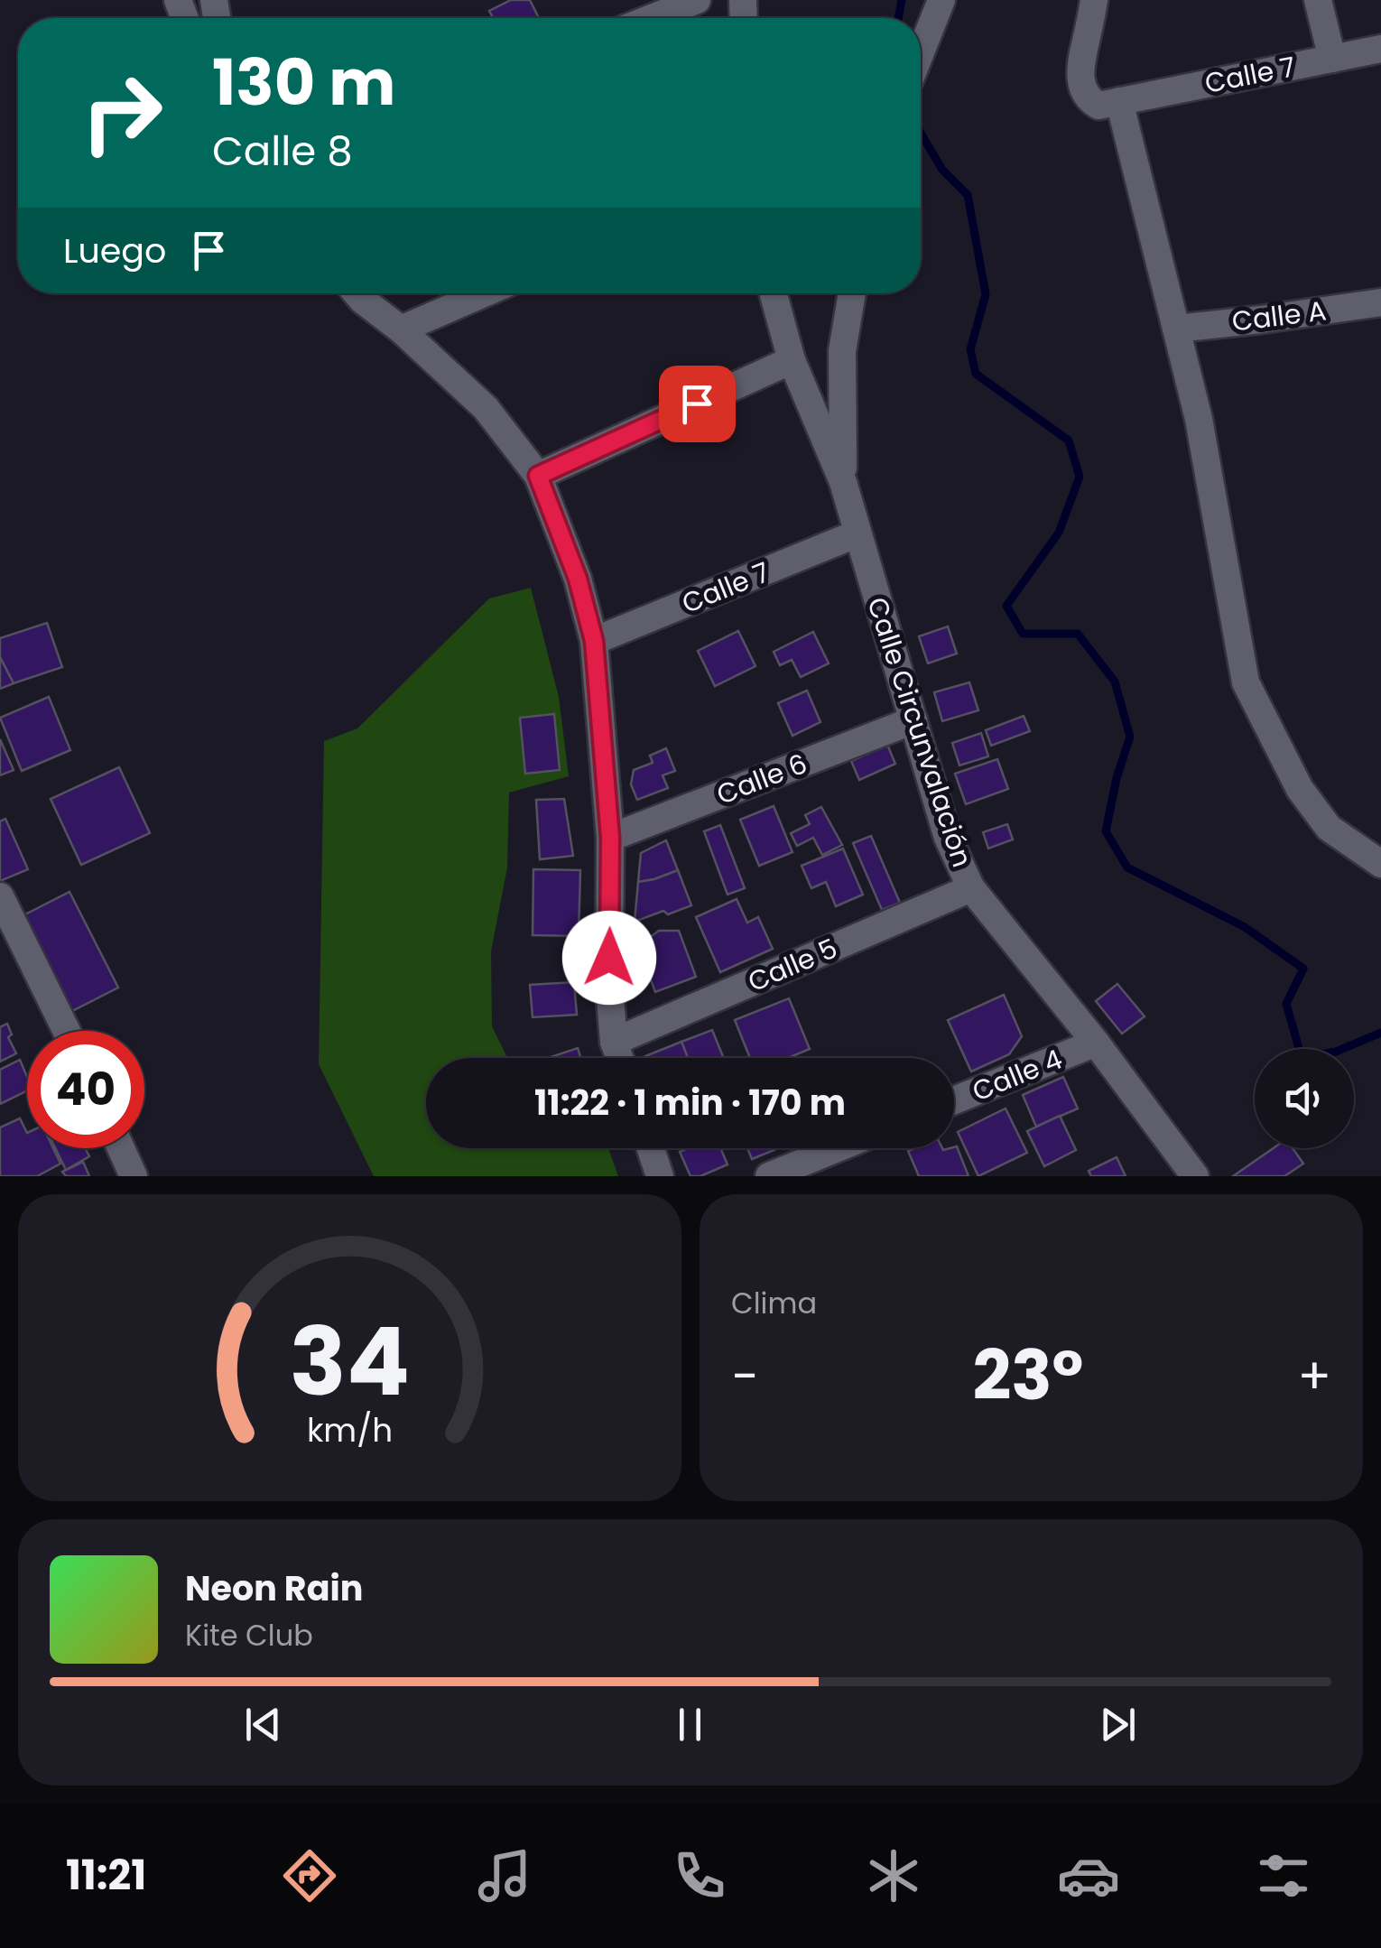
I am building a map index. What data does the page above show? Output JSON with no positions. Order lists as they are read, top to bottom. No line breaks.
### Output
{"streets":{"street":["Calle 7","Calle A","Calle Circunvalación","Calle 6","Calle 5","Calle 4"]},"crossings":[["Calle 7","Calle Circunvalación"],["Calle Circunvalación","Calle 6"],["Calle Circunvalación","Calle 5"],["Calle Circunvalación","Calle 4"]],"page":{"turn":["130 m","Calle 8"],"then":"Luego","limit":"40","trip":"11:22 · 1 min · 170 m","tile":"Clima","heat":["−","23°","+"],"song":["Neon Rain","Kite Club"],"tabs":"11:21","gauge":["34","km/h"]}}
